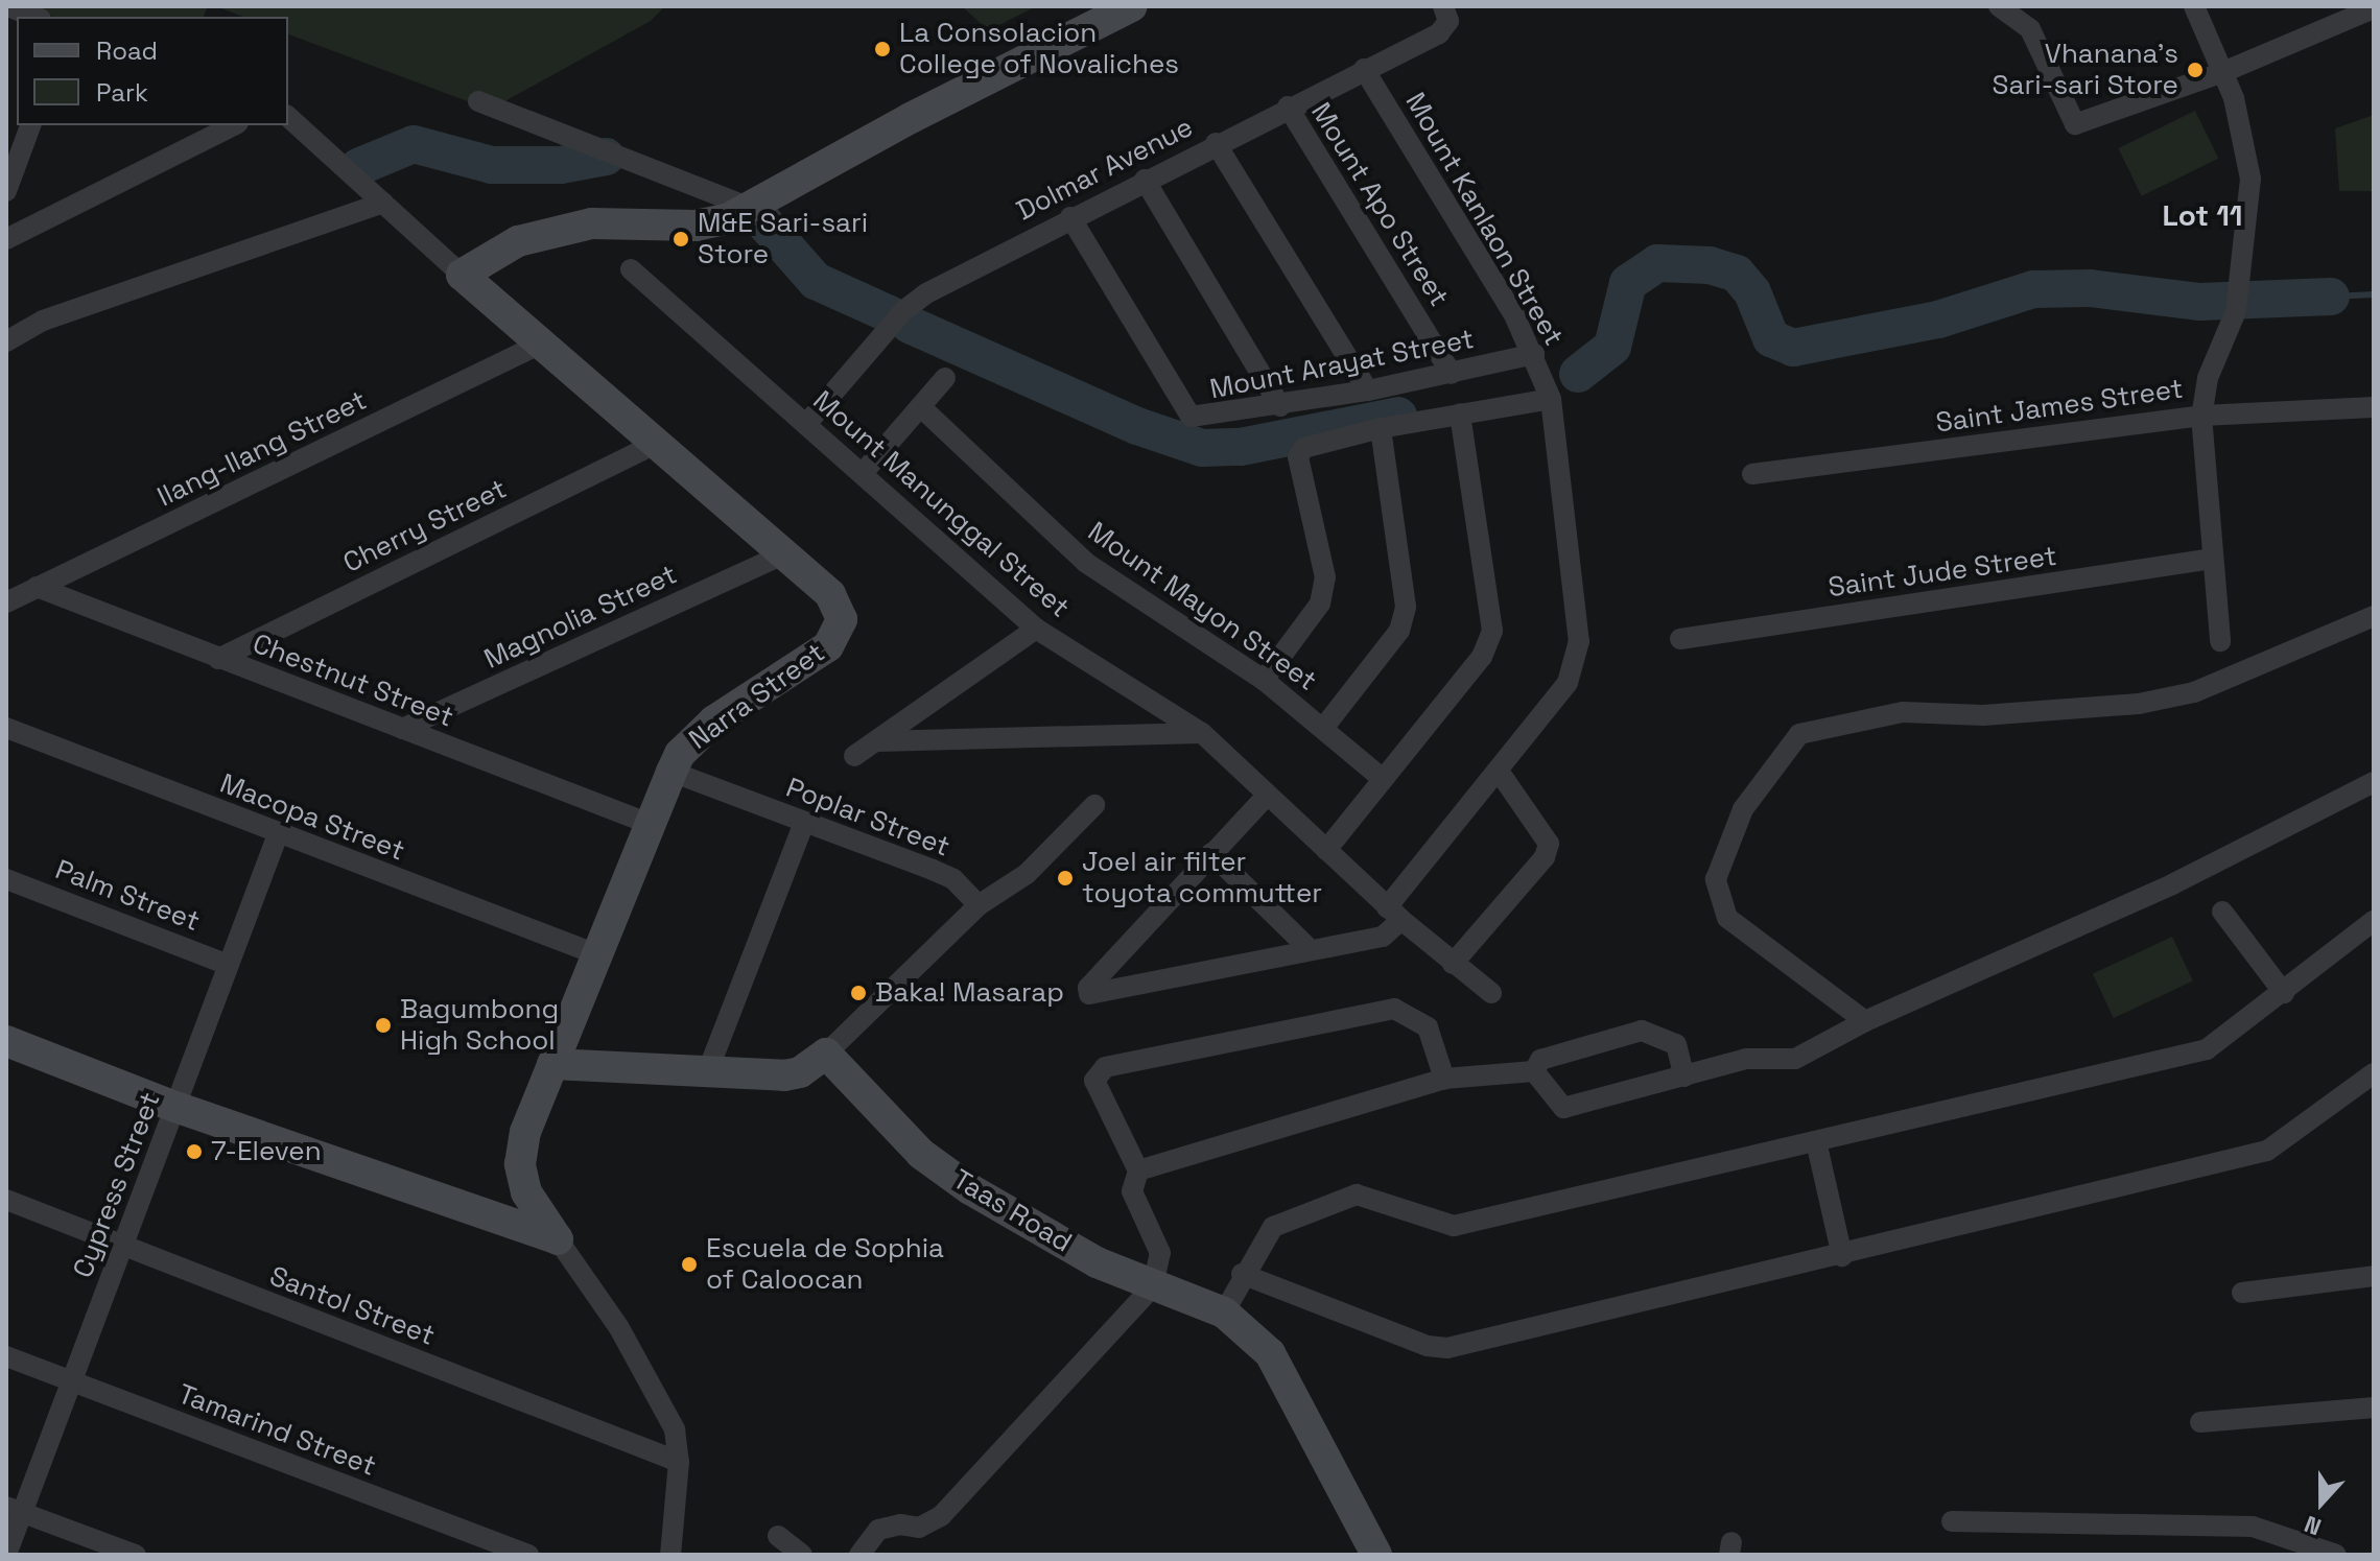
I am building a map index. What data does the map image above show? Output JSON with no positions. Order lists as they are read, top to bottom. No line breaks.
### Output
{"streets":{"street":["Dolmar Avenue","Mount Apo Street","Mount Kanlaon Street","Mount Arayat Street","Saint James Street","Ilang-Ilang Street","Mount Manunggal Street","Cherry Street","Saint Jude Street","Mount Mayon Street","Magnolia Street","Chestnut Street","Narra Street","Macopa Street","Poplar Street","Palm Street","Cypress Street","Taas Road","Santol Street","Tamarind Street"]},"crossings":[["Dolmar Avenue","Mount Apo Street"],["Dolmar Avenue","Mount Kanlaon Street"],["Dolmar Avenue","Mount Arayat Street"],["Dolmar Avenue","Mount Manunggal Street"],["Mount Apo Street","Mount Arayat Street"],["Mount Kanlaon Street","Mount Arayat Street"],["Mount Kanlaon Street","Mount Manunggal Street"],["Ilang-Ilang Street","Chestnut Street"],["Ilang-Ilang Street","Narra Street"],["Cherry Street","Chestnut Street"],["Cherry Street","Narra Street"],["Magnolia Street","Chestnut Street"],["Magnolia Street","Narra Street"],["Chestnut Street","Narra Street"],["Narra Street","Macopa Street"],["Narra Street","Poplar Street"],["Narra Street","Santol Street"],["Macopa Street","Cypress Street"],["Palm Street","Cypress Street"],["Cypress Street","Santol Street"],["Cypress Street","Tamarind Street"]],"districts":["Lot 11"],"places":["La Consolacion College of Novaliches","Vhanana's Sari-sari Store","M&E Sari-sari Store","Joel air filter toyota commutter","Baka! Masarap","Bagumbong High School","7-Eleven","Escuela de Sophia of Caloocan"],"legend":["Road","Park"],"north":"bottom"}
